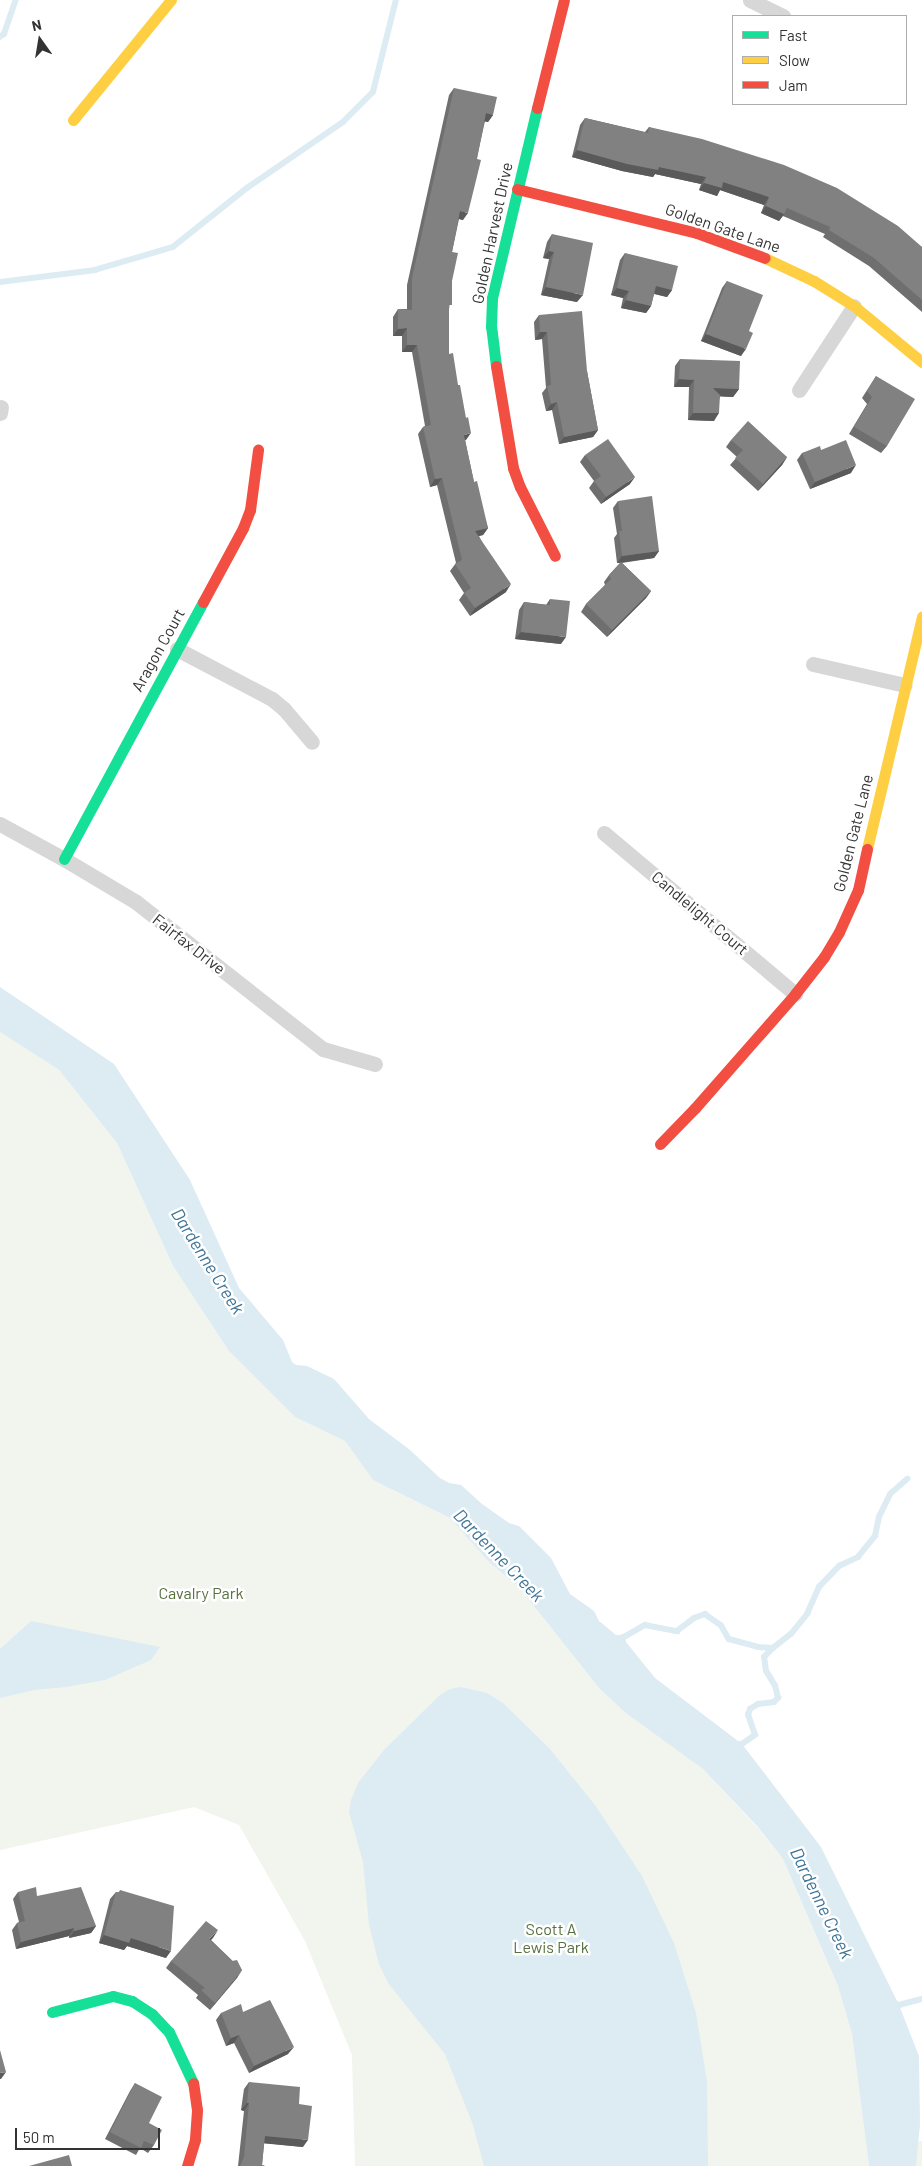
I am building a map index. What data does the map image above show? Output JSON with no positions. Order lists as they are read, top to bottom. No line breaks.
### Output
{"streets":{"street":["Golden Gate Lane","Golden Harvest Drive","Aragon Court","Candlelight Court","Fairfax Drive"]},"crossings":[["Golden Gate Lane","Golden Harvest Drive"],["Golden Gate Lane","Candlelight Court"],["Aragon Court","Fairfax Drive"]],"water":["Dardenne Creek"],"parks":["Cavalry Park","Scott A Lewis Park"],"legend":["Fast","Slow","Jam"],"scale_bar":"50 m","north":"top"}
